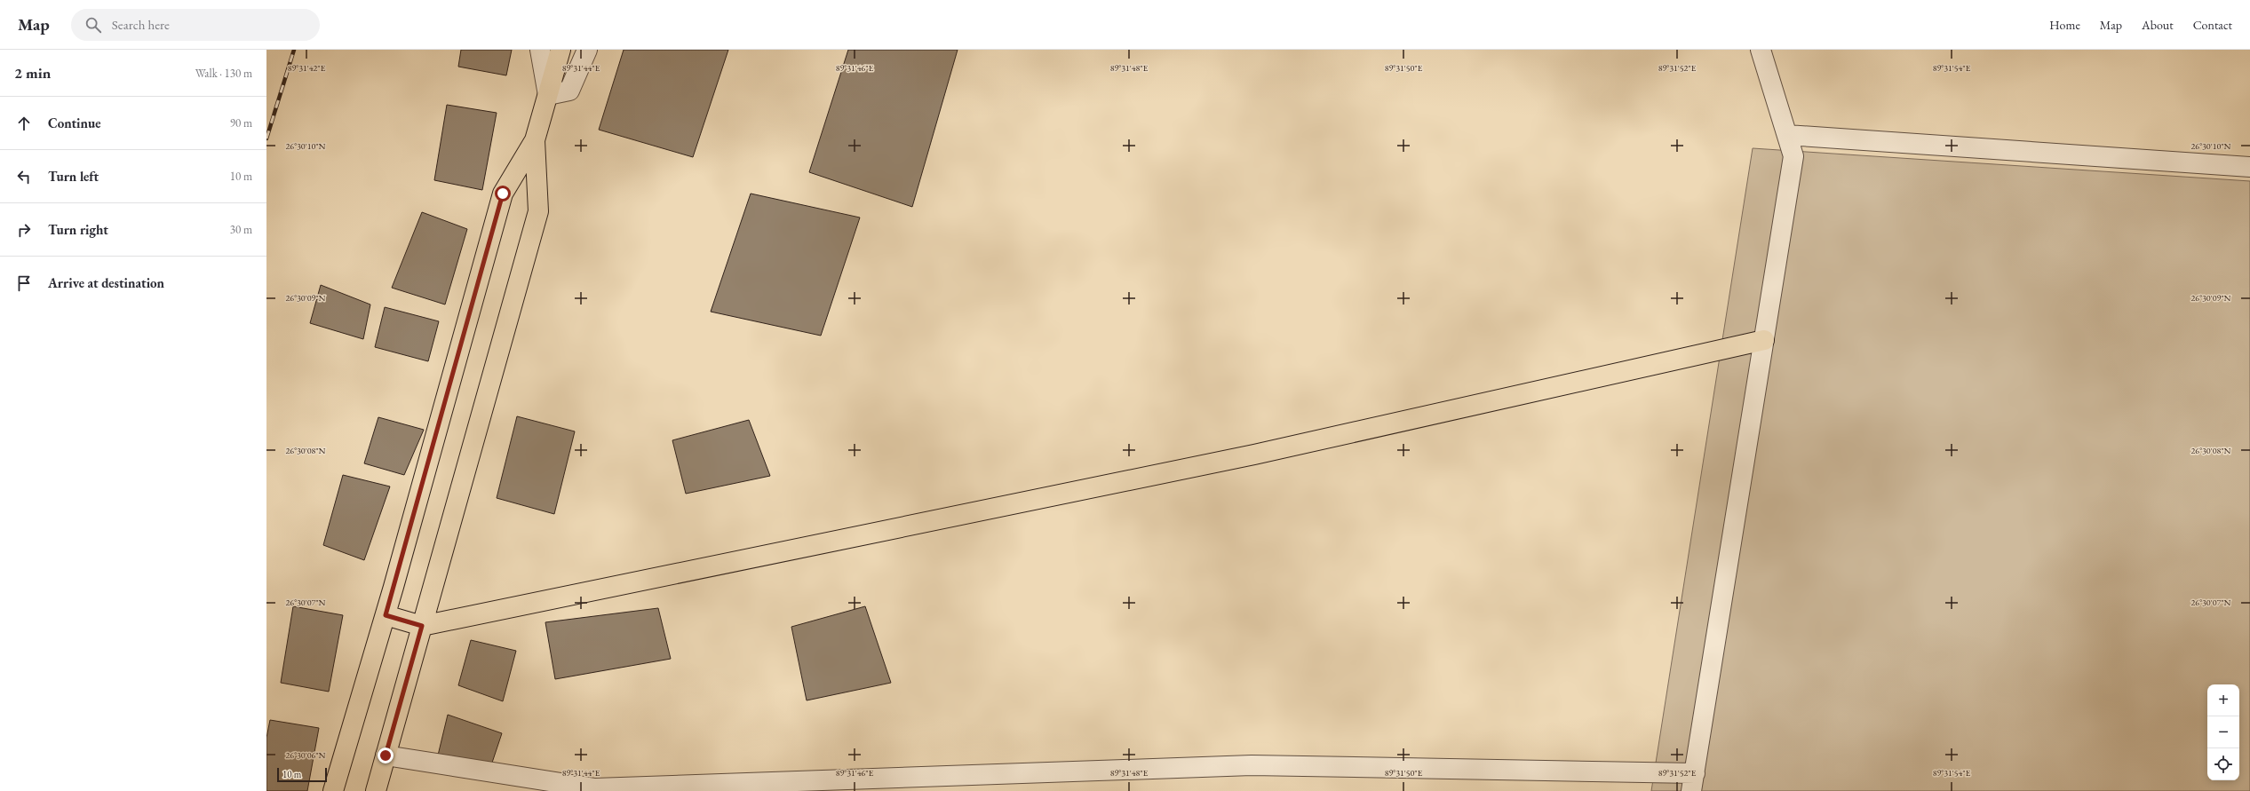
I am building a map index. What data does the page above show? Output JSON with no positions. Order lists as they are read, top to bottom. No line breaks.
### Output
{"scale_bar":"10 m","page":{"header":"Map","search":"Search here","nav":["Home","Map","About","Contact"],"heading":["2 min","Walk · 130 m"],"list":[["Continue","90 m"],["Turn left","10 m"],["Turn right","30 m"],"Arrive at destination"],"map_buttons":["+","−"],"scale":"10 m"},"coordinates":["89°31'42\"E","89°31'44\"E","89°31'46\"E","89°31'48\"E","89°31'50\"E","89°31'52\"E","89°31'54\"E","26°30'10\"N","26°30'09\"N","26°30'08\"N","26°30'07\"N","26°30'06\"N"]}
